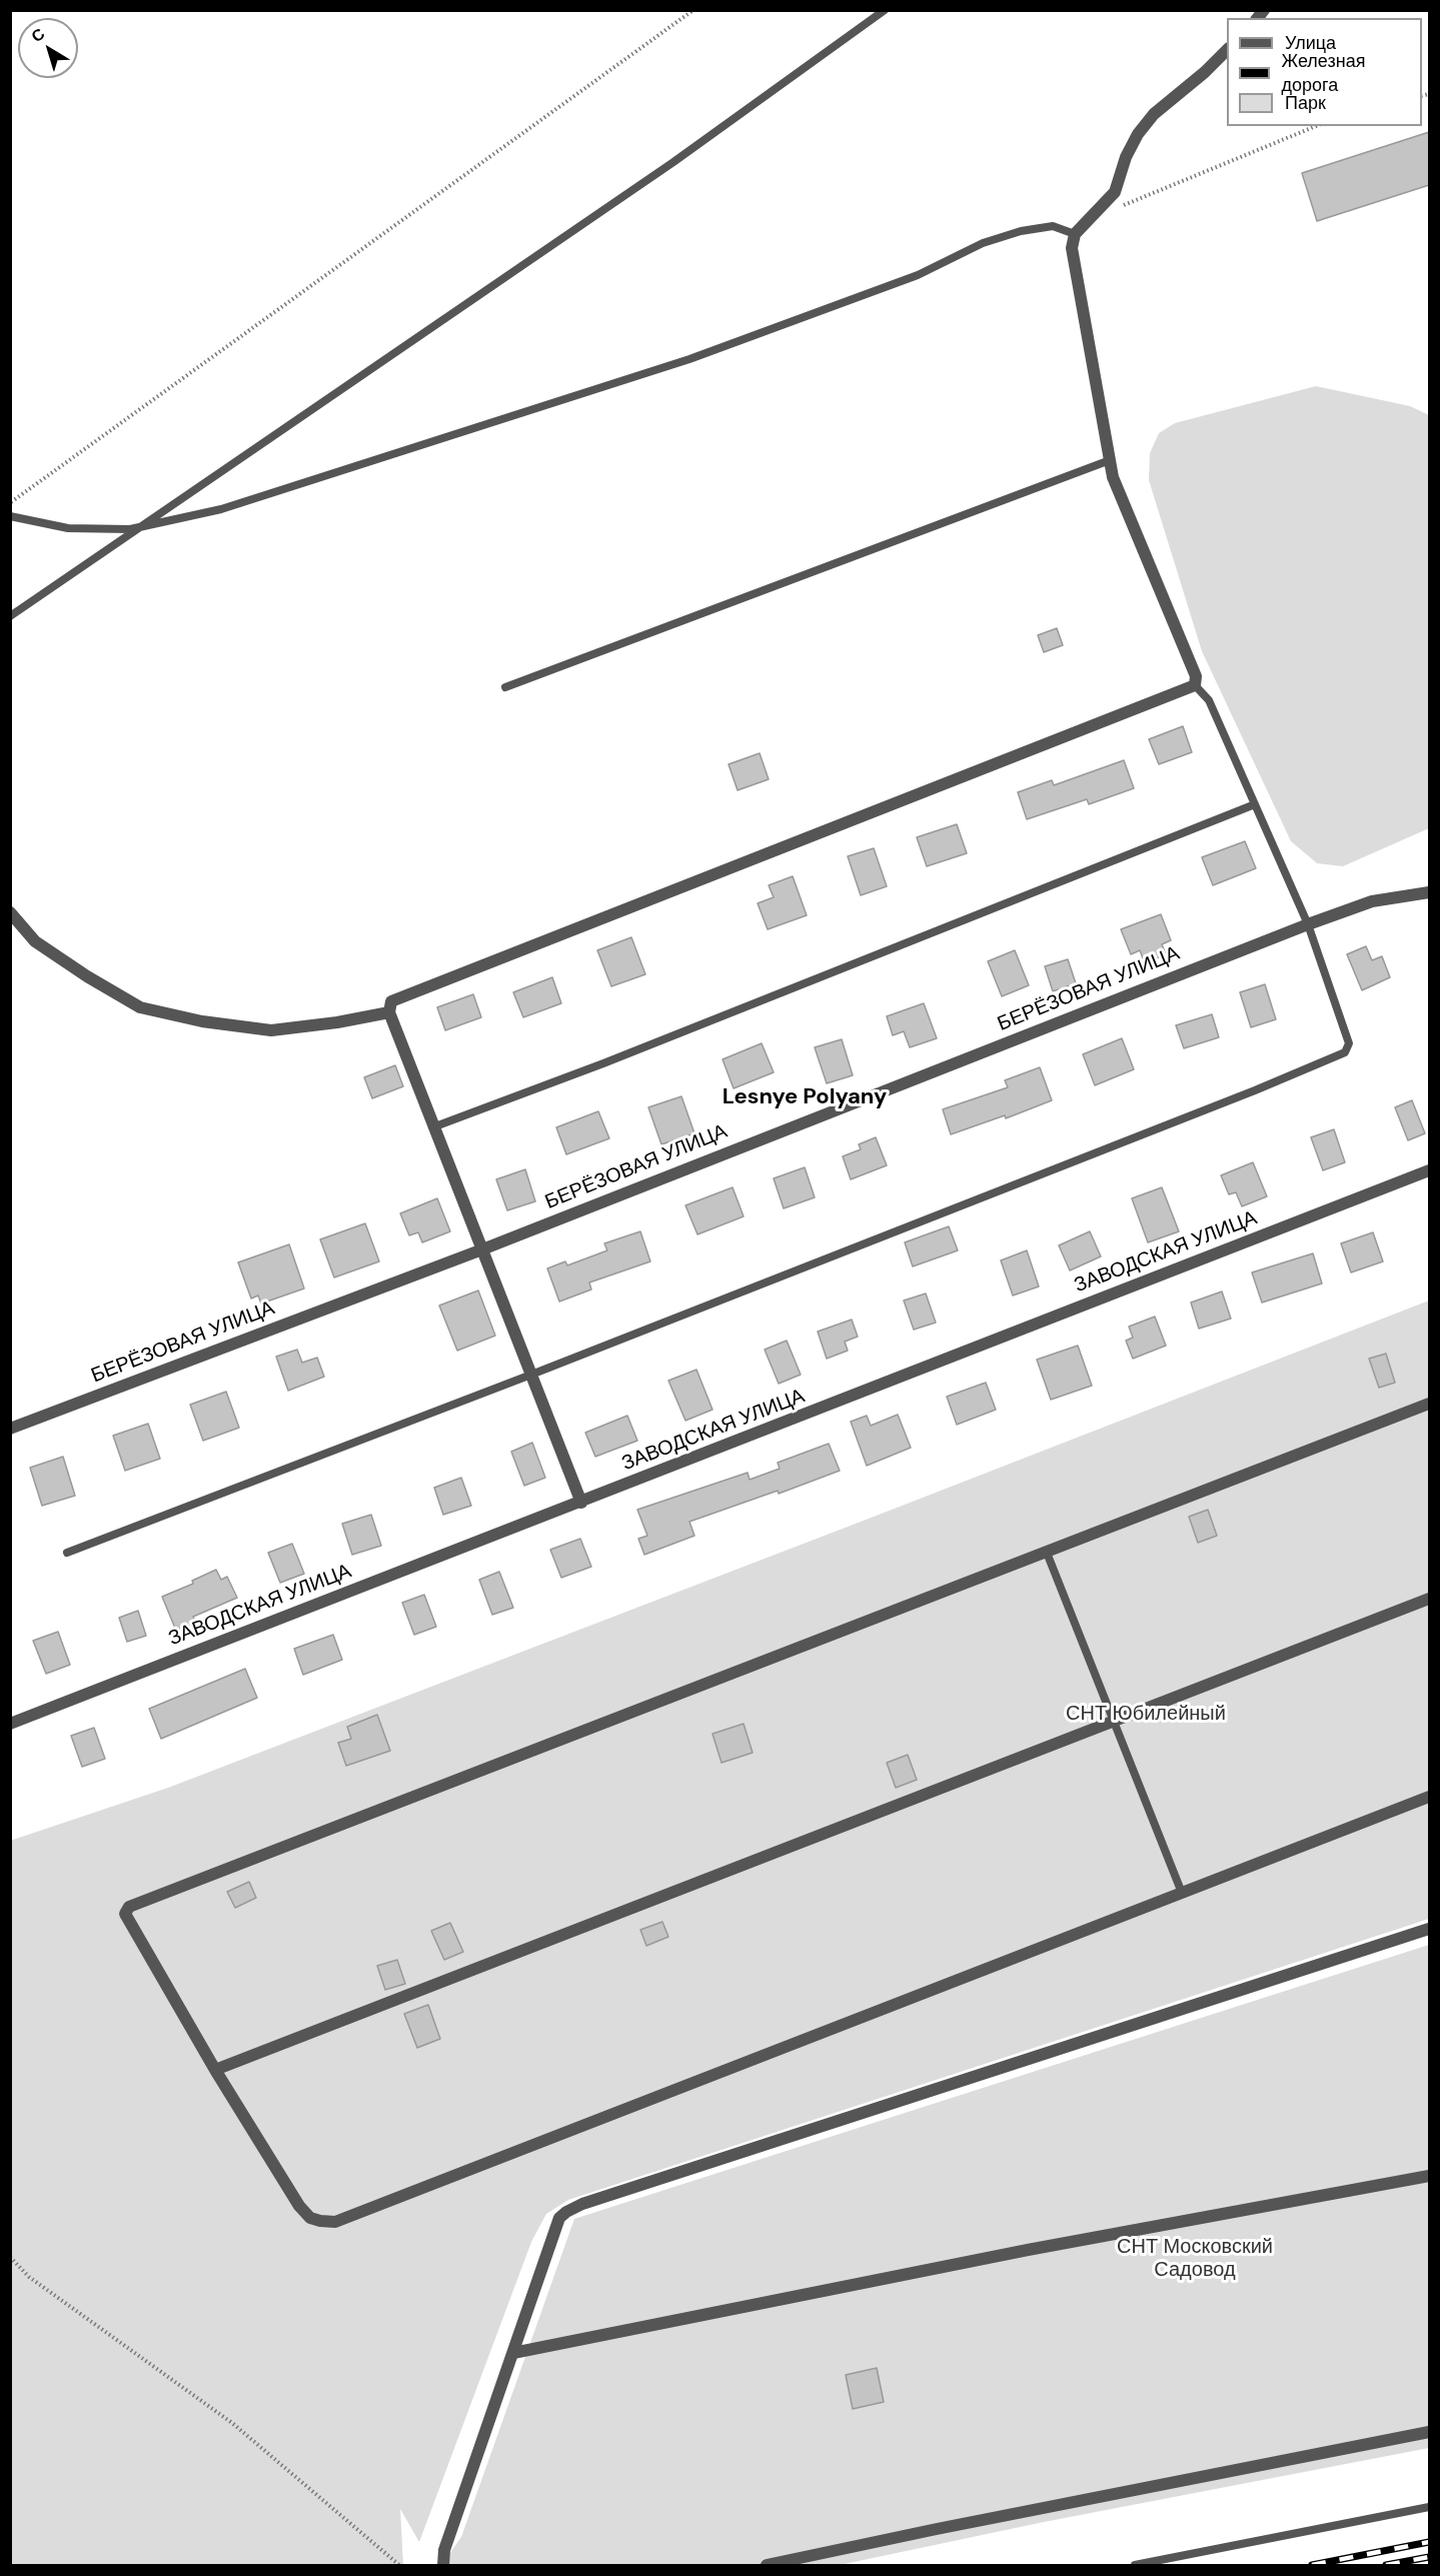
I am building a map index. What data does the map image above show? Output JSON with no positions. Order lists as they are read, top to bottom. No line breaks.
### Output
{"streets":{"street":["БЕРЁЗОВАЯ УЛИЦА","ЗАВОДСКАЯ УЛИЦА"]},"districts":["Lesnye Polyany"],"parks":["СНТ Юбилейный","СНТ Московский Садовод"],"legend":["Улица","Железная дорога","Парк"],"north":"top left"}
